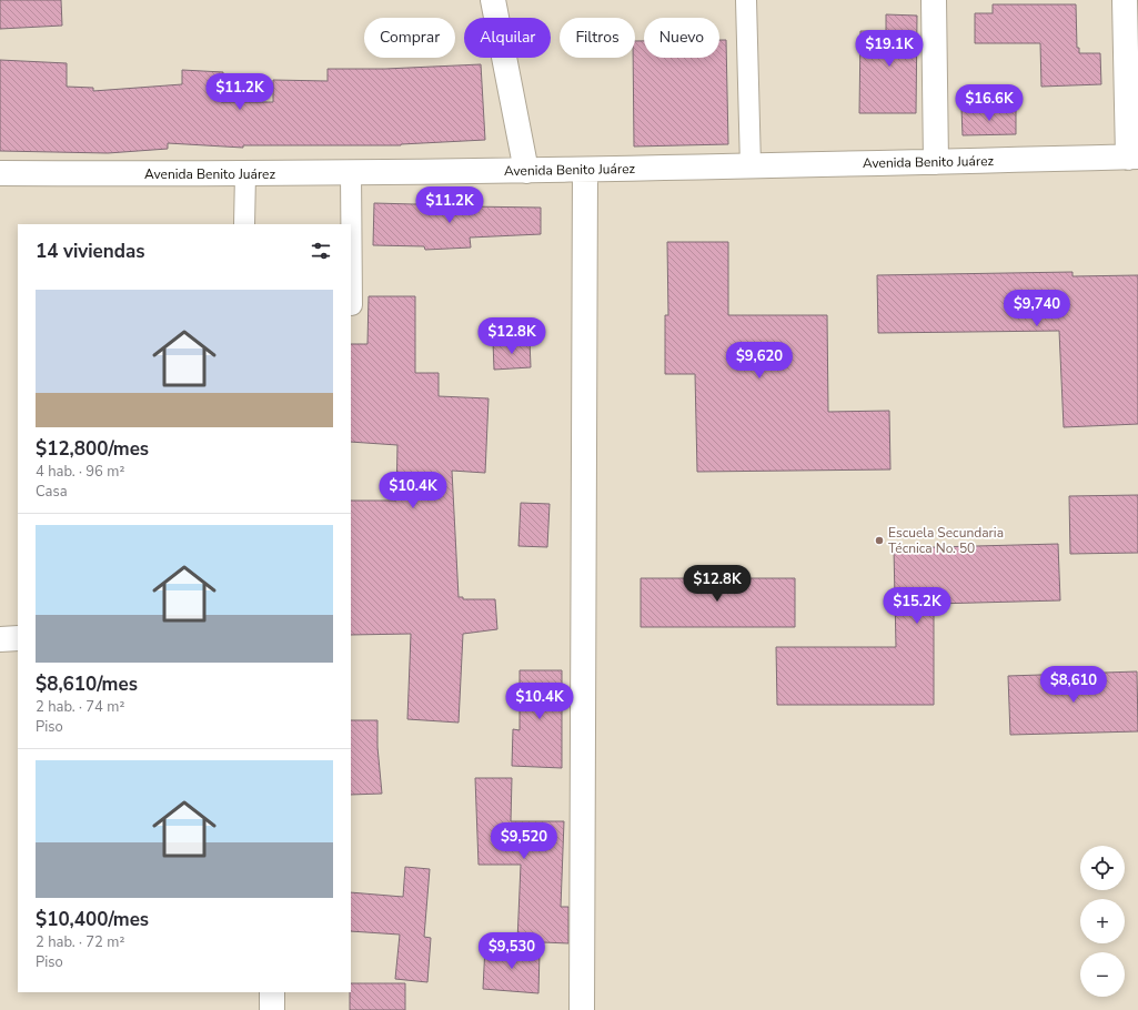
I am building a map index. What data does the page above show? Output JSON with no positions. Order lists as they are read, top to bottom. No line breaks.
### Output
{"streets":{"street":["Avenida Benito Juárez"]},"places":["Escuela Secundaria Técnica No. 50"],"page":{"chip":["Comprar","Alquilar","Filtros","Nuevo"],"price":["$19.1K","$11.2K","$16.6K","$11.2K","$9,740","$12.8K","$9,620","$10.4K","$12.8K","$15.2K","$8,610","$10.4K","$9,520","$9,530"],"heading":"14 viviendas","list":[{"name":"$12,800/mes","note":"4 hab. · 96 m² · Casa"},{"name":"$8,610/mes","note":"2 hab. · 74 m² · Piso"},{"name":"$10,400/mes","note":"2 hab. · 72 m² · Piso"}],"map_buttons":["+","−"]}}
